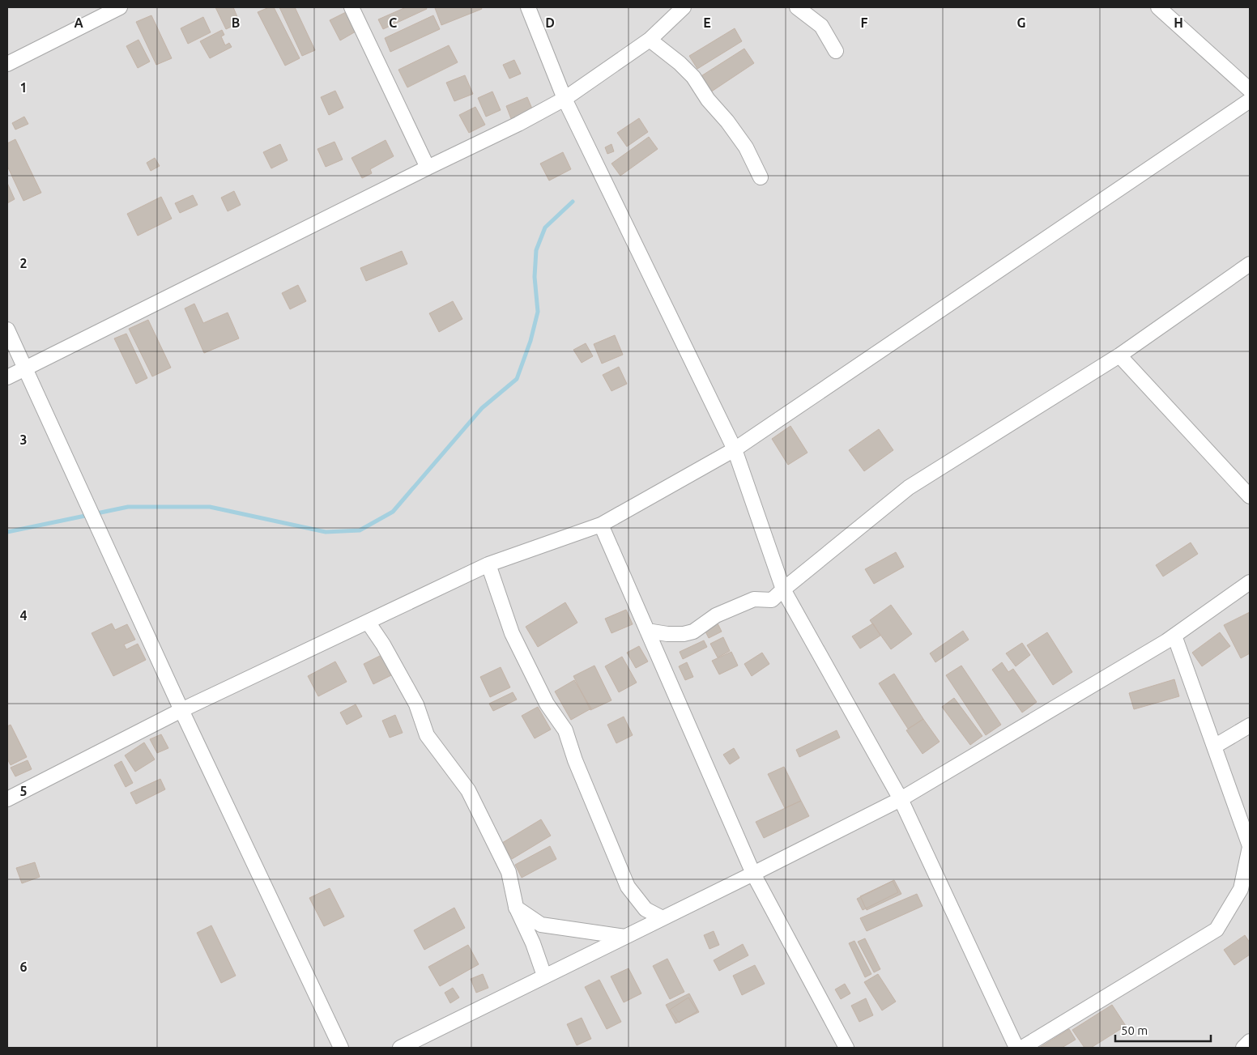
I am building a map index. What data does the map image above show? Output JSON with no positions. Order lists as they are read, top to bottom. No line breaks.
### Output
{"scale_bar":"50 m","grid":{"columns":["A","B","C","D","E","F","G","H"],"rows":["1","2","3","4","5","6"]}}
